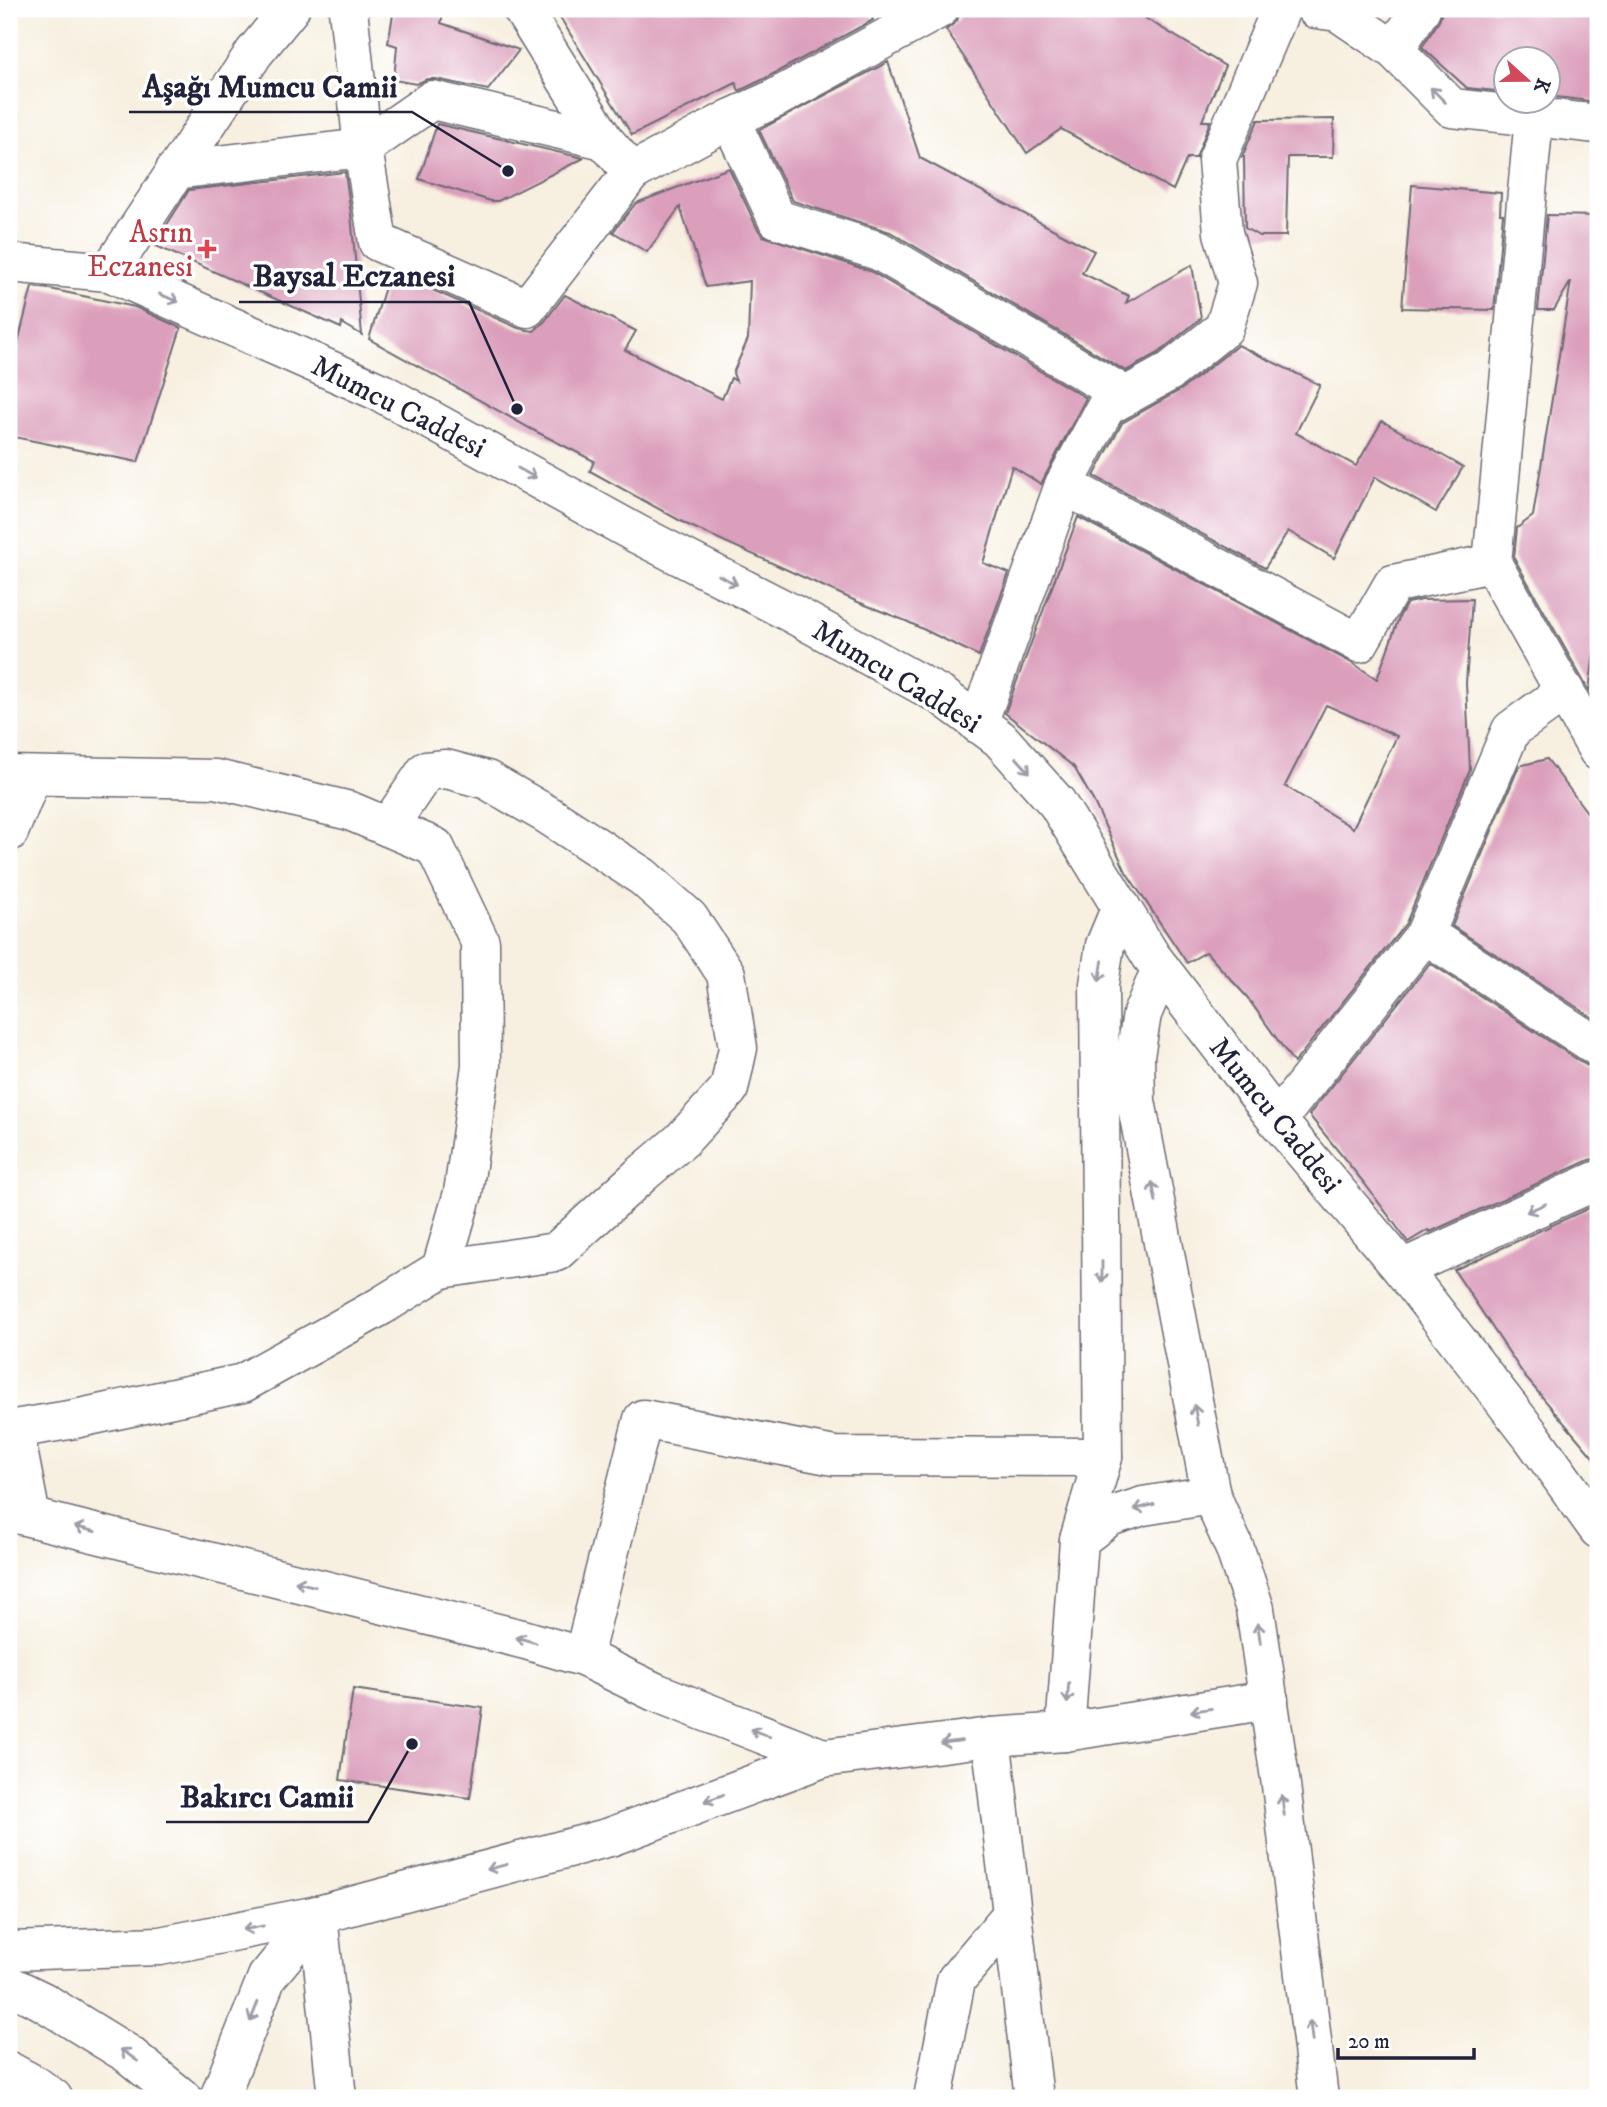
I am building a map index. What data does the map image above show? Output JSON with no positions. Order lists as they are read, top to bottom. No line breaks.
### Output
{"streets":{"street":["Mumcu Caddesi"]},"one_way":["Mumcu Caddesi"],"places":{"other":["Aşağı Mumcu Camii","Baysal Eczanesi","Bakırcı Camii"],"health":["Asrın Eczanesi"]},"scale_bar":"20 m","north":"right"}
